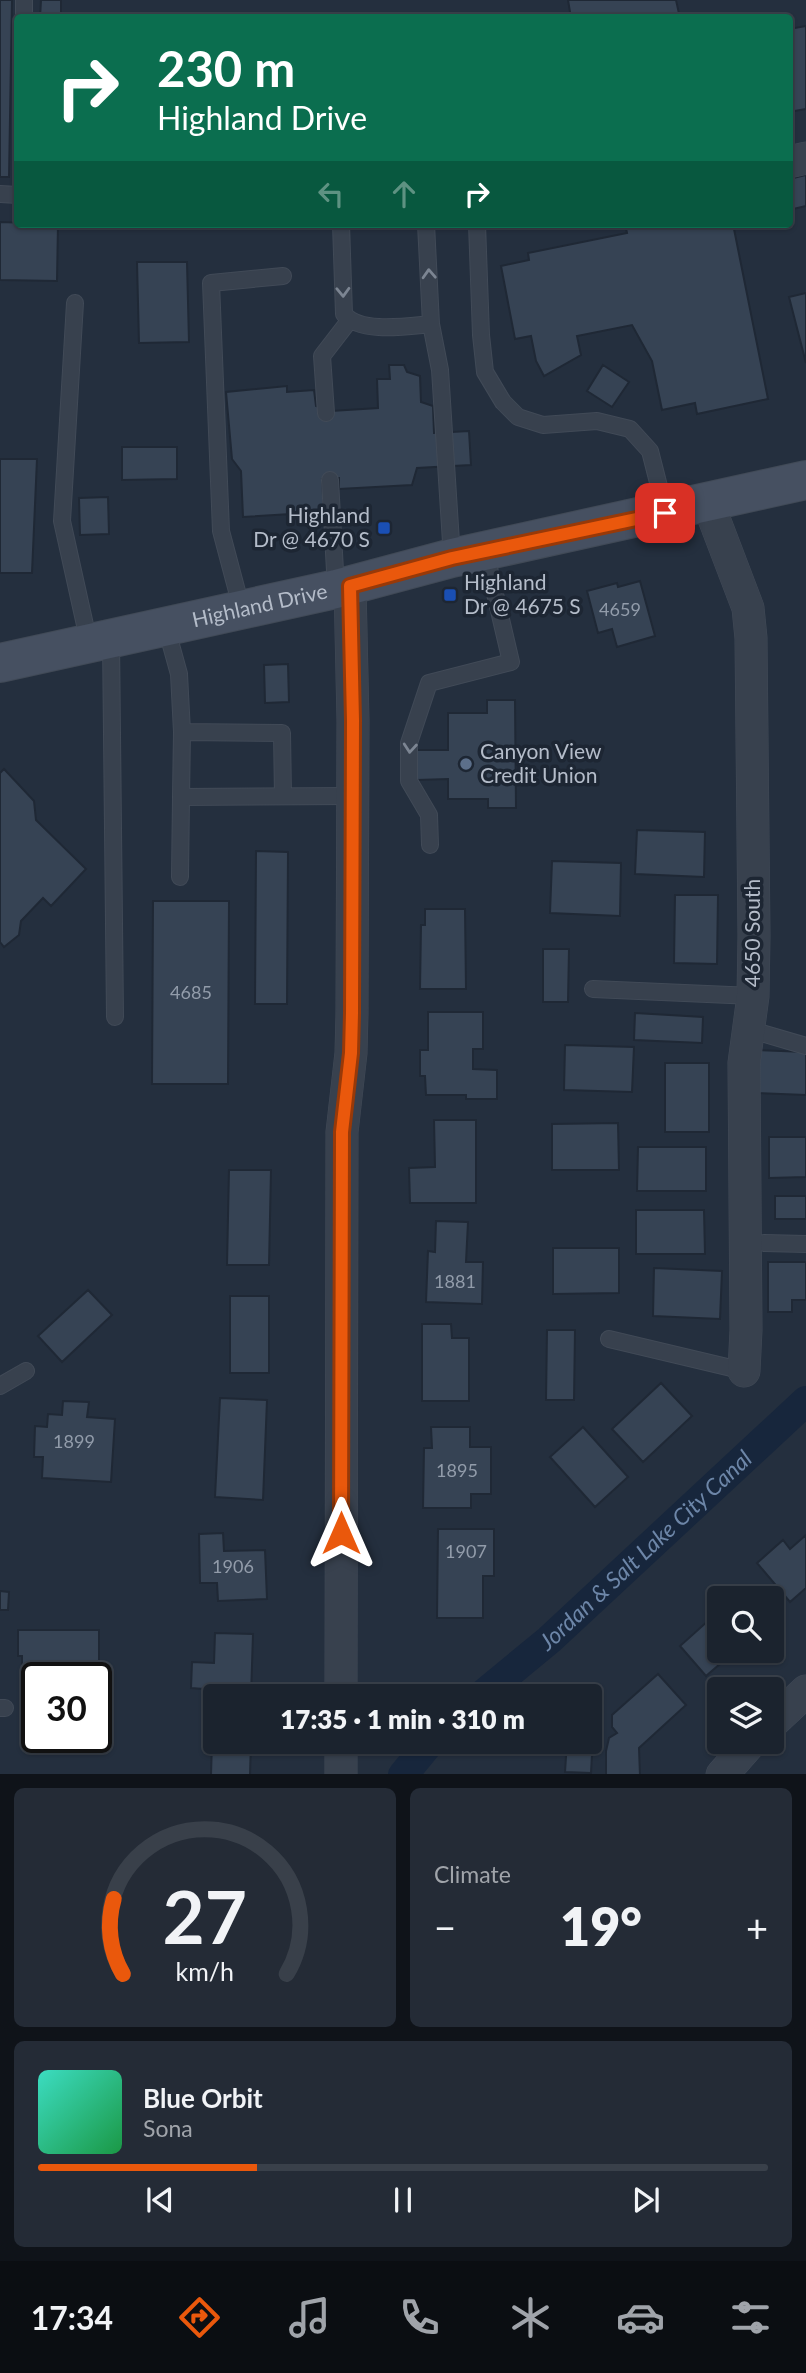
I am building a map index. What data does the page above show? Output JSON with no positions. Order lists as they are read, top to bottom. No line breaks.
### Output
{"streets":{"main road":["Highland Drive"],"street":["4650 South"]},"crossings":[["Highland Drive","4650 South"]],"water":["Jordan & Salt Lake City Canal"],"places":{"transit":["Highland Dr @ 4670 S","Highland Dr @ 4675 S"],"other":["Canyon View Credit Union"]},"house_numbers":["4659","4685","1881","1899","1895","1907","1906"],"page":{"turn":["230 m","Highland Drive"],"limit":"30","trip":"17:35 · 1 min · 310 m","tile":"Climate","heat":["−","19°","+"],"song":["Blue Orbit","Sona"],"tabs":"17:34","gauge":["27","km/h"]}}
